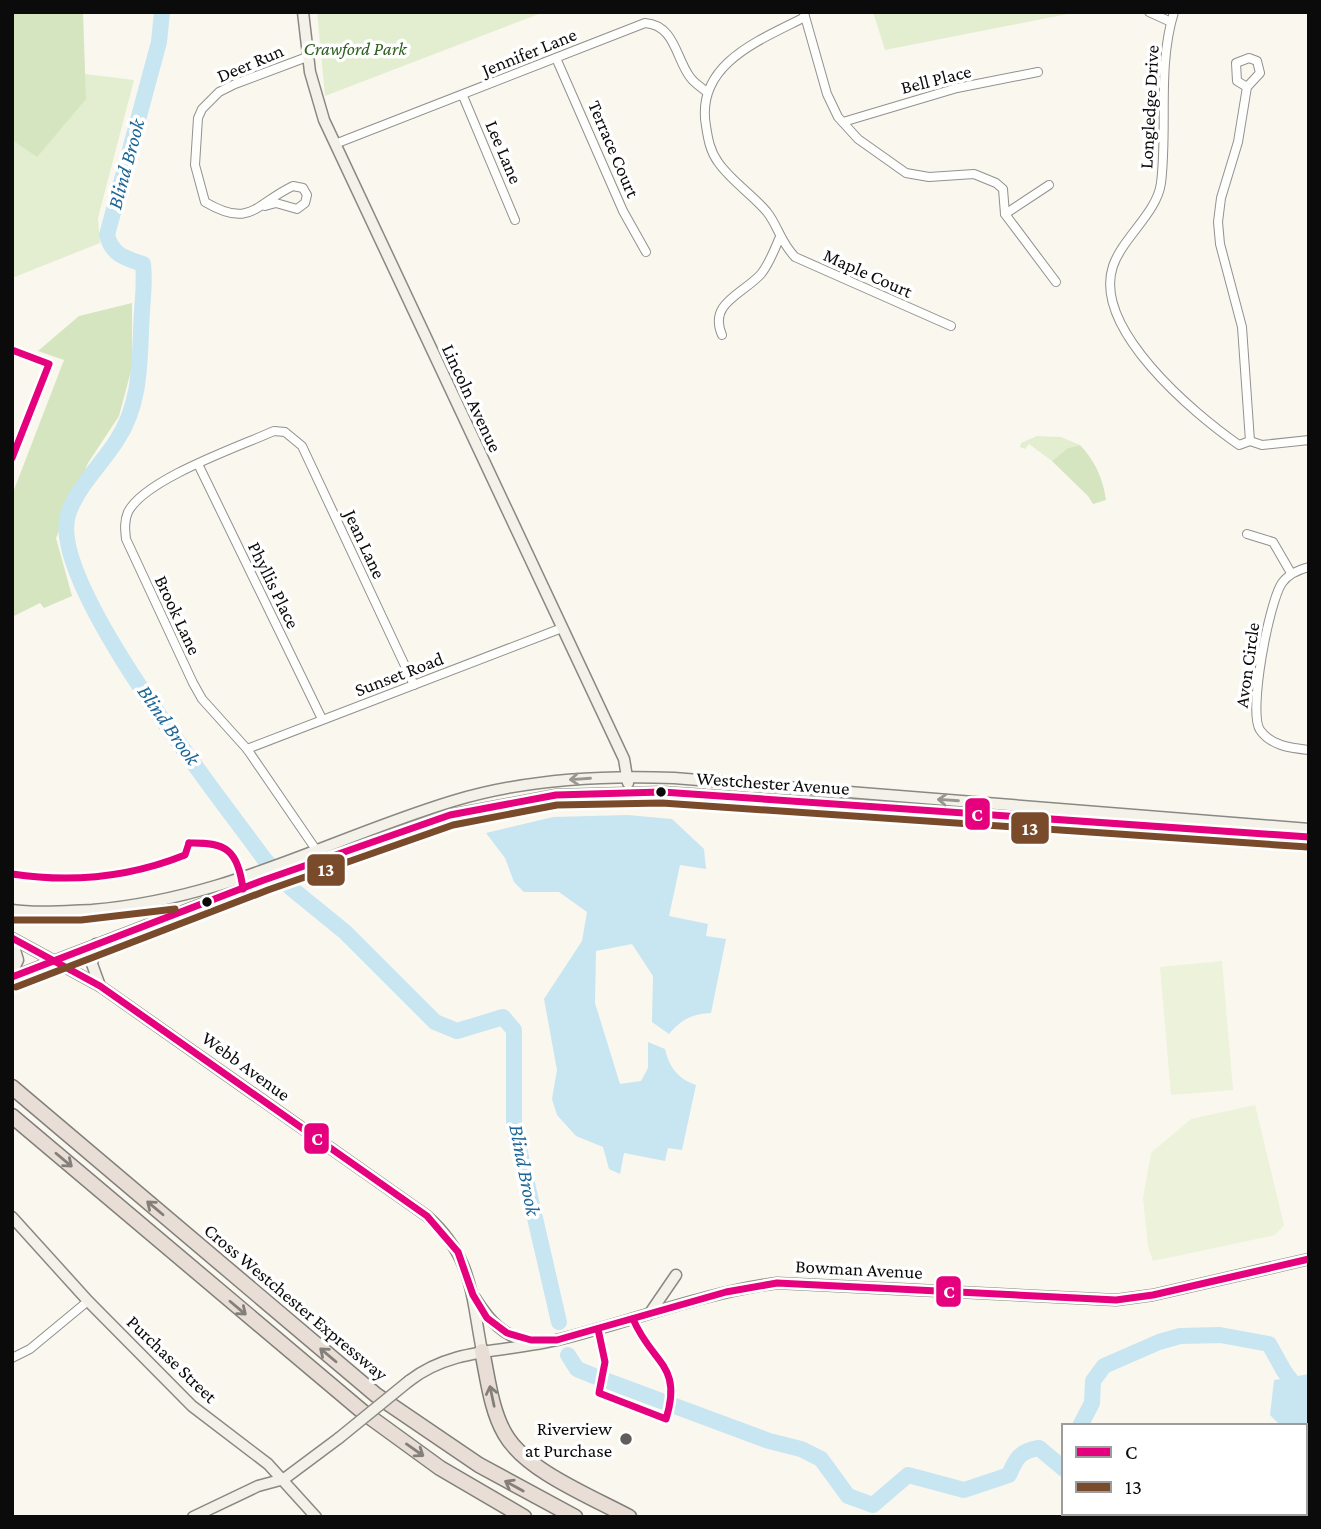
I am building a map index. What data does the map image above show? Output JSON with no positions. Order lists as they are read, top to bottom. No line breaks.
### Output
{"streets":{"highway":["Cross Westchester Expressway"],"main road":["Lincoln Avenue","Westchester Avenue","Webb Avenue","Bowman Avenue","Purchase Street"],"street":["Jennifer Lane","Deer Run","Bell Place","Longledge Drive","Terrace Court","Lee Lane","Maple Court","Jean Lane","Phyllis Place","Brook Lane","Avon Circle","Sunset Road"]},"crossings":[["Jennifer Lane","Terrace Court"],["Jennifer Lane","Lee Lane"],["Jennifer Lane","Lincoln Avenue"],["Deer Run","Lincoln Avenue"],["Lincoln Avenue","Sunset Road"],["Lincoln Avenue","Westchester Avenue"],["Jean Lane","Brook Lane"],["Jean Lane","Sunset Road"],["Phyllis Place","Brook Lane"],["Phyllis Place","Sunset Road"],["Brook Lane","Sunset Road"],["Brook Lane","Westchester Avenue"],["Westchester Avenue","Webb Avenue"],["Webb Avenue","Bowman Avenue"],["Bowman Avenue","Purchase Street"]],"water":["Blind Brook"],"parks":["Crawford Park"],"places":["Riverview at Purchase"],"lines":["transit line C","transit line 13"],"legend":["C","13"]}
